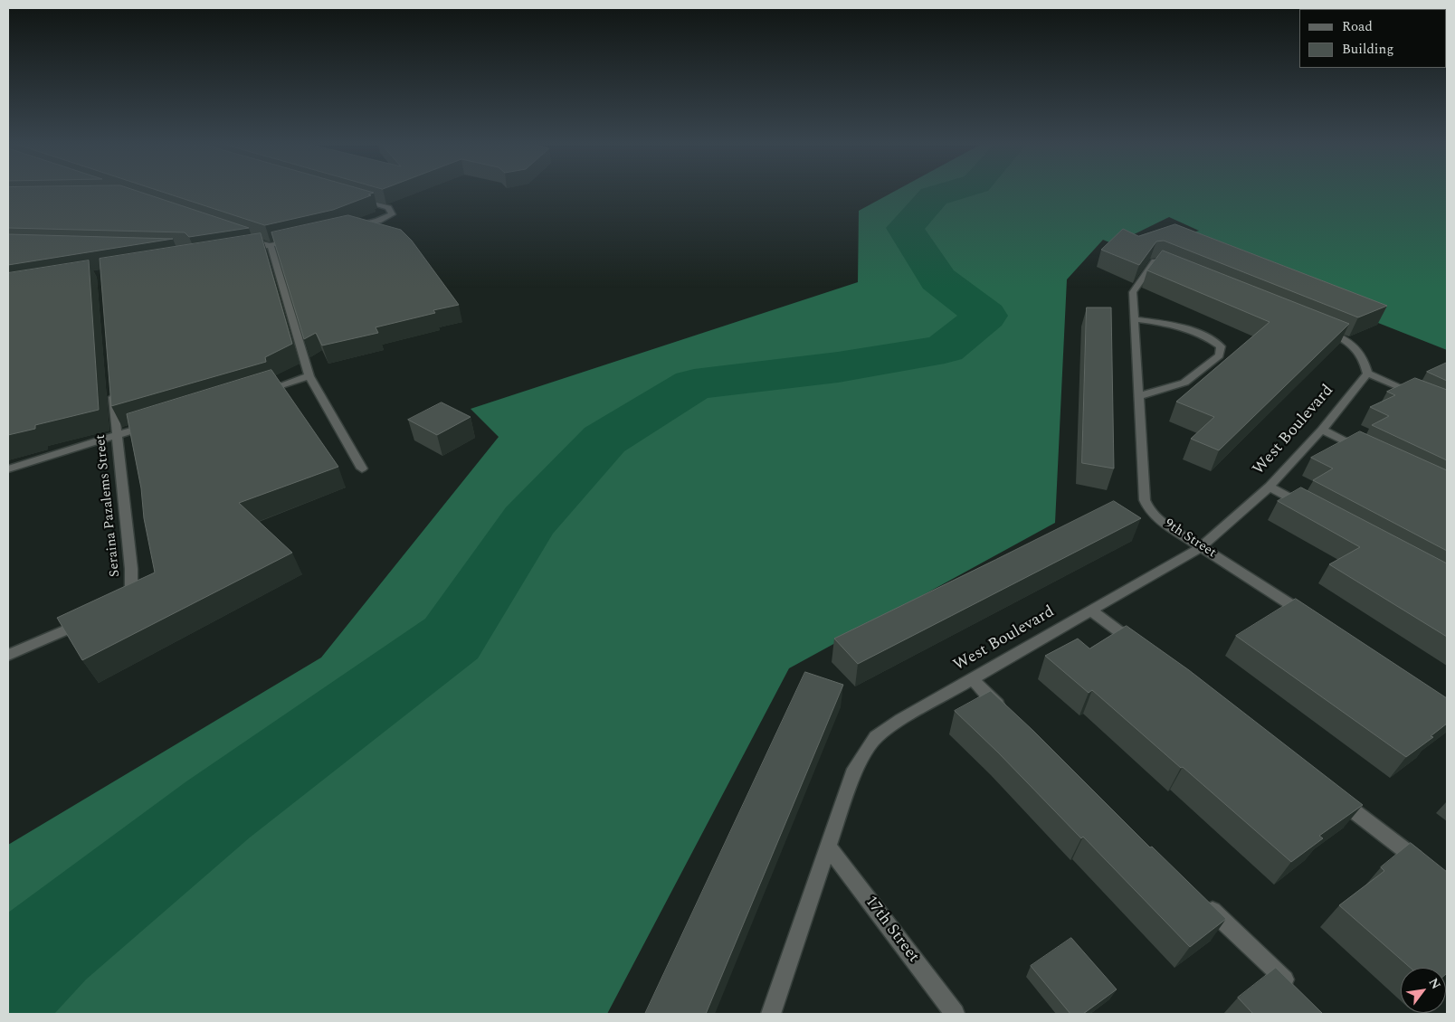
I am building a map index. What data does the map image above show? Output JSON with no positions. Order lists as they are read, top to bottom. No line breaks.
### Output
{"streets":{"street":["West Boulevard","Seraina Pazalems Street","9th Street","17th Street"]},"crossings":[["West Boulevard","9th Street"],["West Boulevard","17th Street"]],"legend":["Road","Building"],"north":"top right"}
